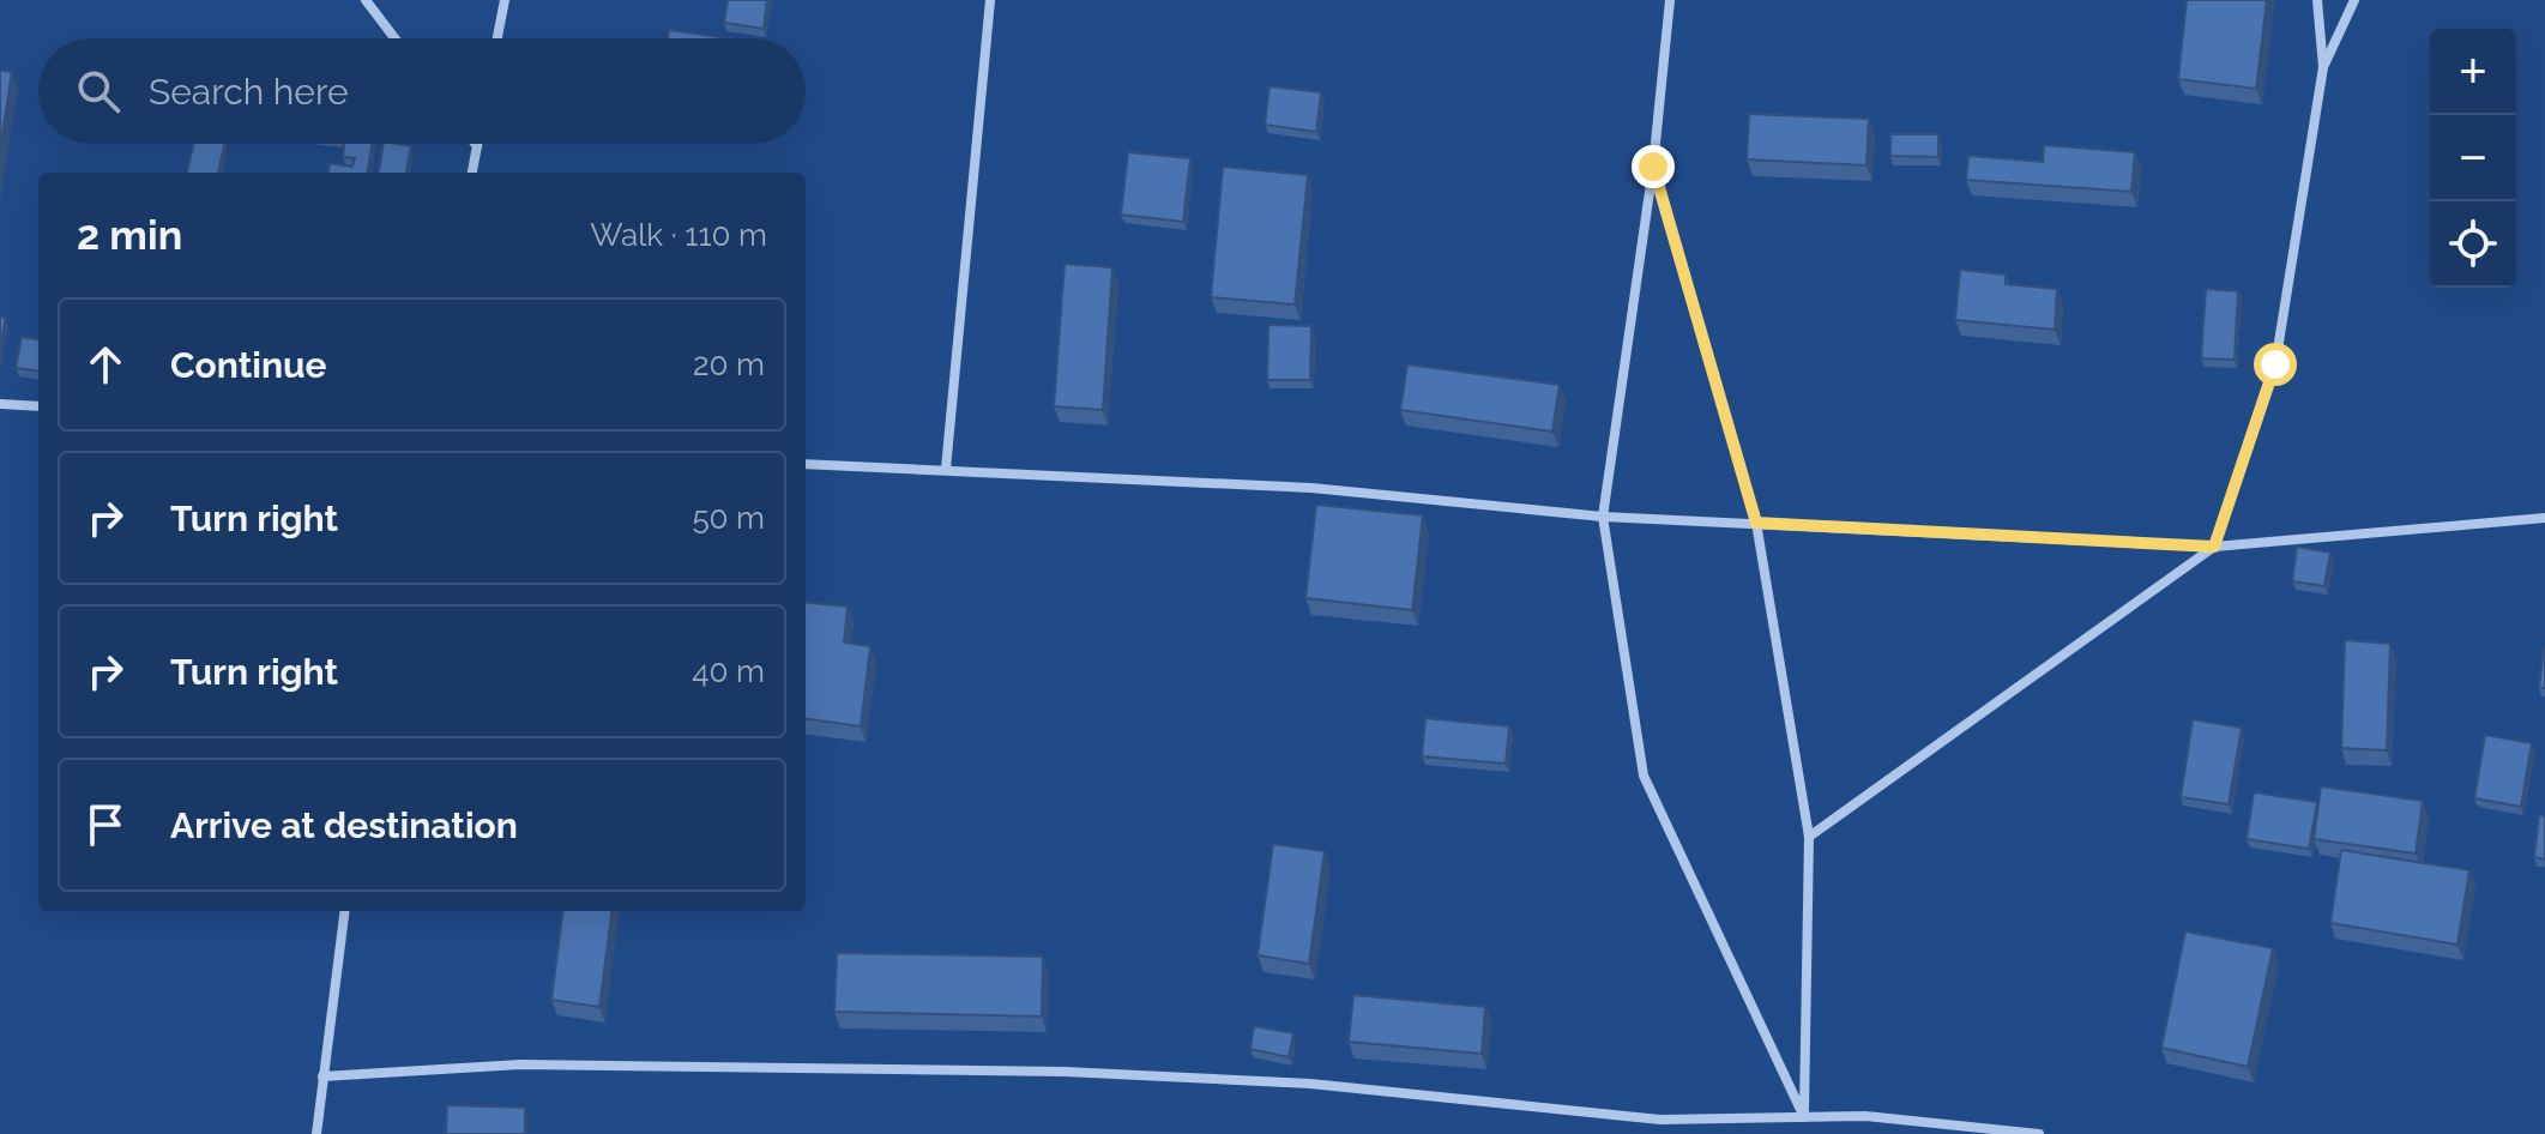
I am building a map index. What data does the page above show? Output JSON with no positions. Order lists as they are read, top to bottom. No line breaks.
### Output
{"page":{"map_buttons":["+","−"],"search":"Search here","heading":["2 min","Walk · 110 m"],"list":[["Continue","20 m"],["Turn right","50 m"],["Turn right","40 m"],"Arrive at destination"]}}
